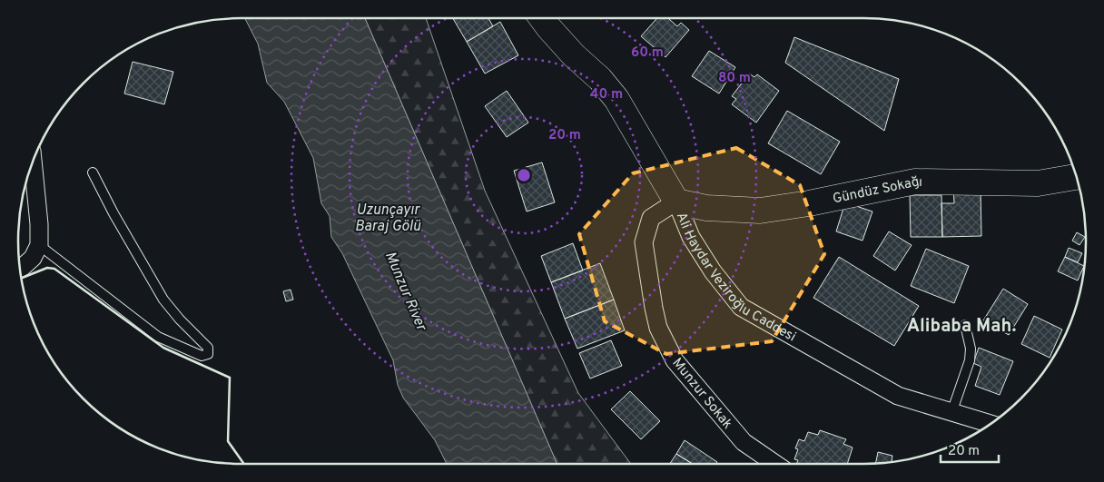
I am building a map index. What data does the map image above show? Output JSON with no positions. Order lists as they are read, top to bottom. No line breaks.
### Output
{"streets":{"main road":["Gündüz Sokağı","Ali Haydar Veziroğlu Caddesi"],"street":["Munzur Sokak"]},"crossings":[["Gündüz Sokağı","Ali Haydar Veziroğlu Caddesi"],["Gündüz Sokağı","Munzur Sokak"],["Ali Haydar Veziroğlu Caddesi","Munzur Sokak"]],"districts":["Alibaba Mah."],"water":["Uzunçayır Baraj Gölü","Munzur River"],"scale_bar":"20 m","rings":["60 m","80 m","40 m","20 m"]}
